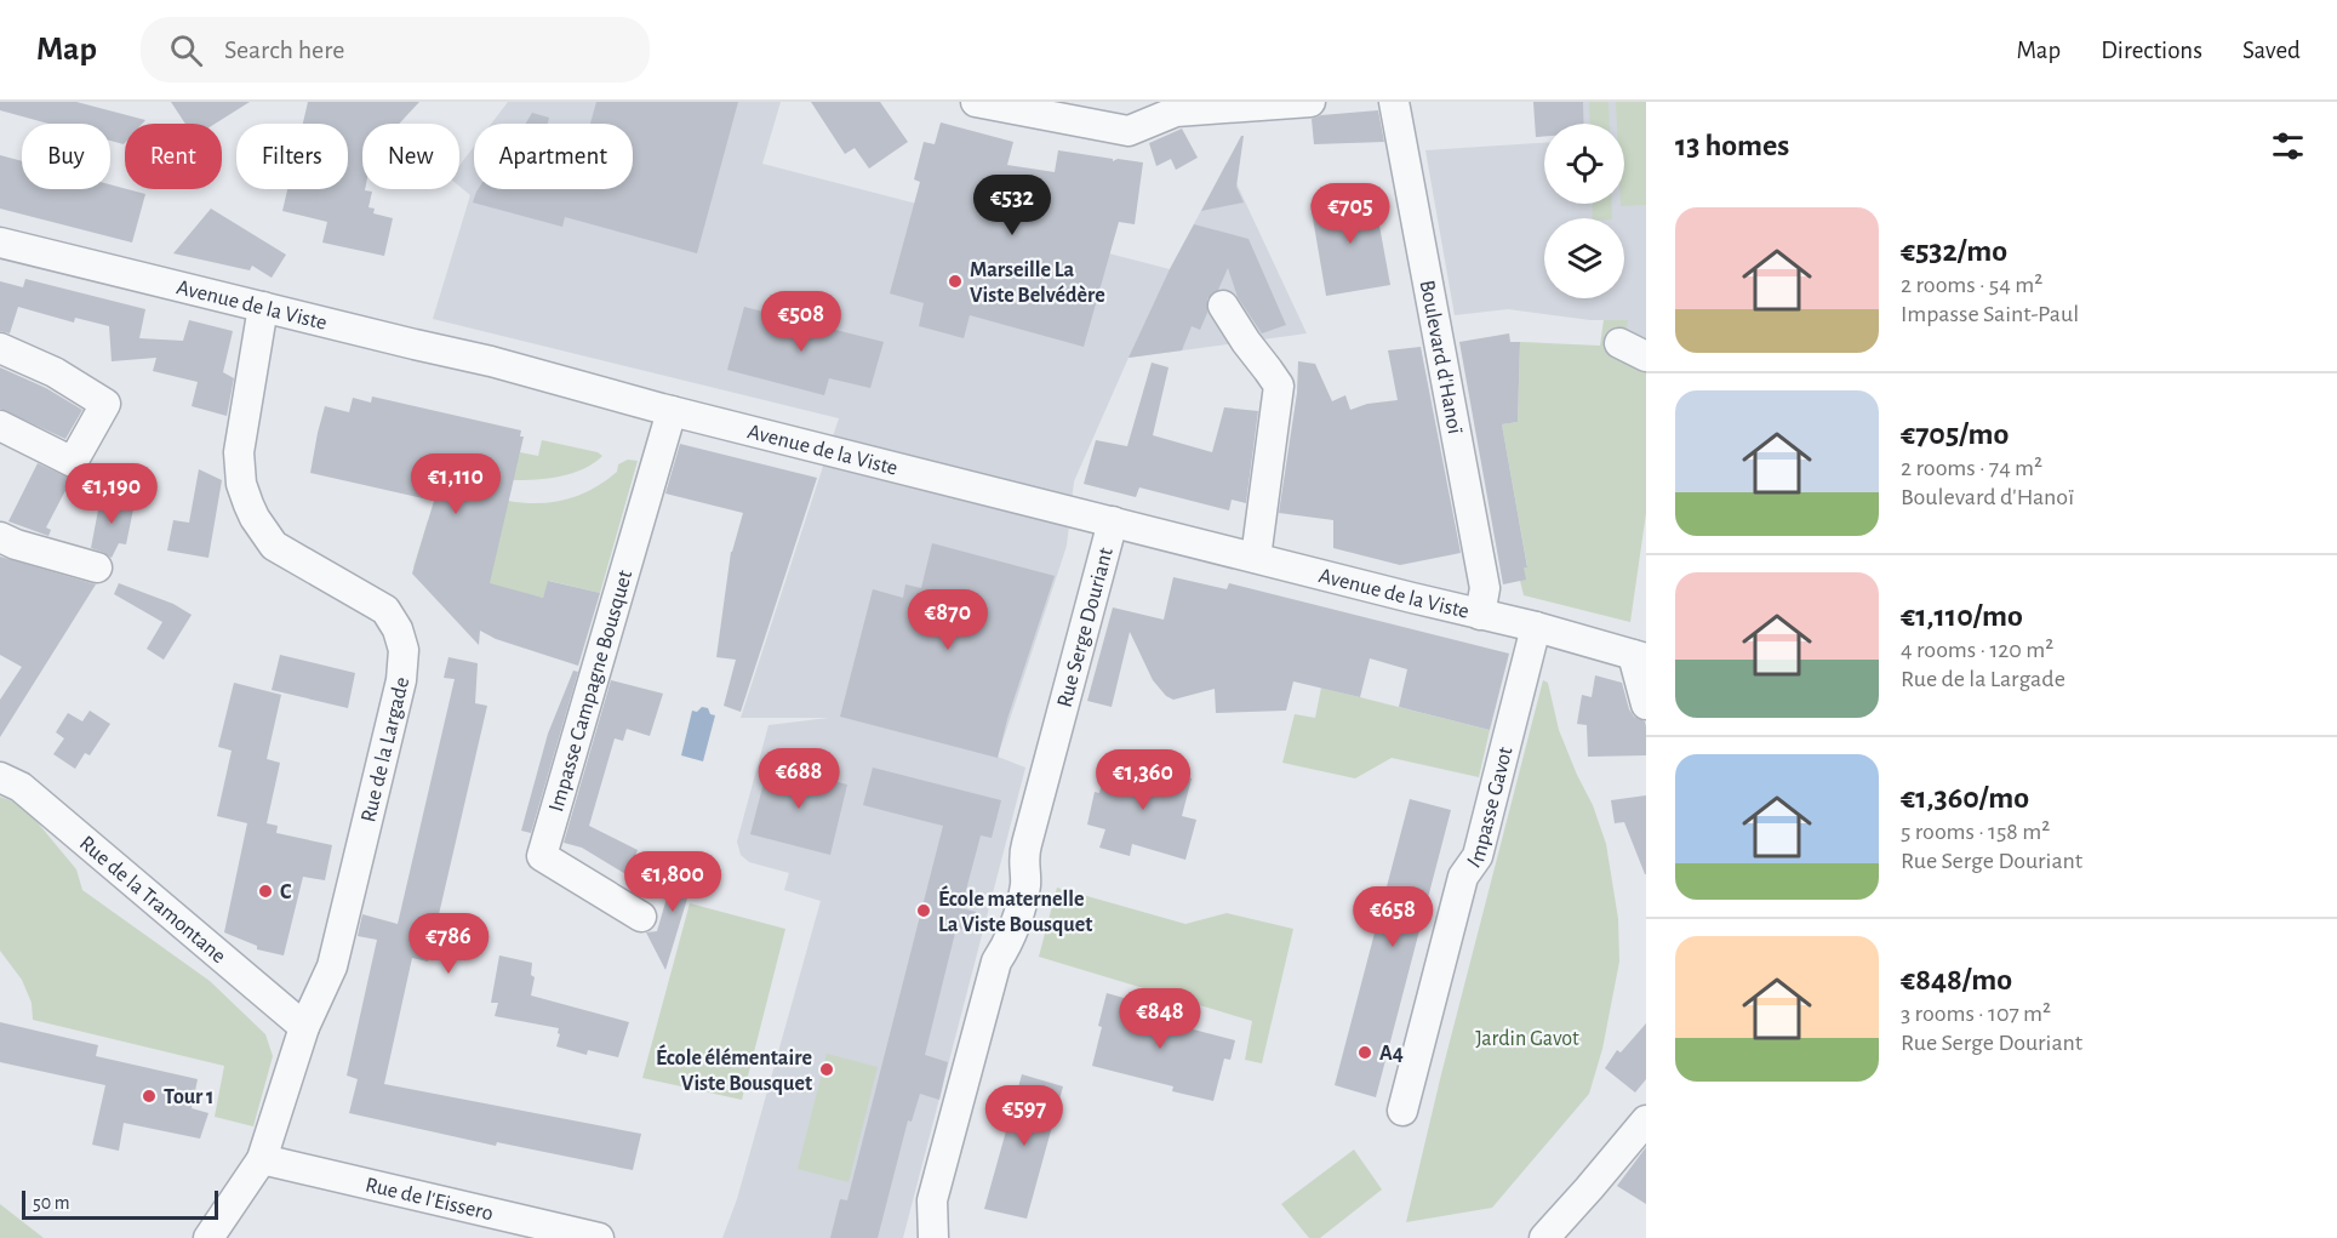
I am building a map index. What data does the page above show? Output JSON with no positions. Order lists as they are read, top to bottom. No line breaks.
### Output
{"streets":{"street":["Avenue de la Viste","Boulevard d'Hanoï","Rue Serge Douriant","Impasse Campagne Bousquet","Rue de la Largade","Impasse Gavot","Rue de la Tramontane","Rue de l'Eissero"]},"crossings":[["Avenue de la Viste","Boulevard d'Hanoï"],["Avenue de la Viste","Rue Serge Douriant"],["Avenue de la Viste","Impasse Campagne Bousquet"],["Avenue de la Viste","Rue de la Largade"],["Avenue de la Viste","Impasse Gavot"],["Rue de la Largade","Rue de la Tramontane"],["Rue de la Largade","Rue de l'Eissero"]],"parks":["Jardin Gavot"],"places":["Marseille La Viste Belvédère","C","École maternelle La Viste Bousquet","A4","École élémentaire Viste Bousquet","Tour 1"],"scale_bar":"50 m","page":{"header":"Map","search":"Search here","nav":["Map","Directions","Saved"],"heading":"13 homes","chip":["Buy","Rent","Filters","New","Apartment"],"price":["€532","€705","€508","€1,110","€1,190","€870","€688","€1,360","€1,800","€658","€786","€848","€597"],"list":[{"name":"€532/mo","note":"2 rooms · 54 m² · Impasse Saint-Paul"},{"name":"€705/mo","note":"2 rooms · 74 m² · Boulevard d'Hanoï"},{"name":"€1,110/mo","note":"4 rooms · 120 m² · Rue de la Largade"},{"name":"€1,360/mo","note":"5 rooms · 158 m² · Rue Serge Douriant"},{"name":"€848/mo","note":"3 rooms · 107 m² · Rue Serge Douriant"}],"scale":"50 m"}}
